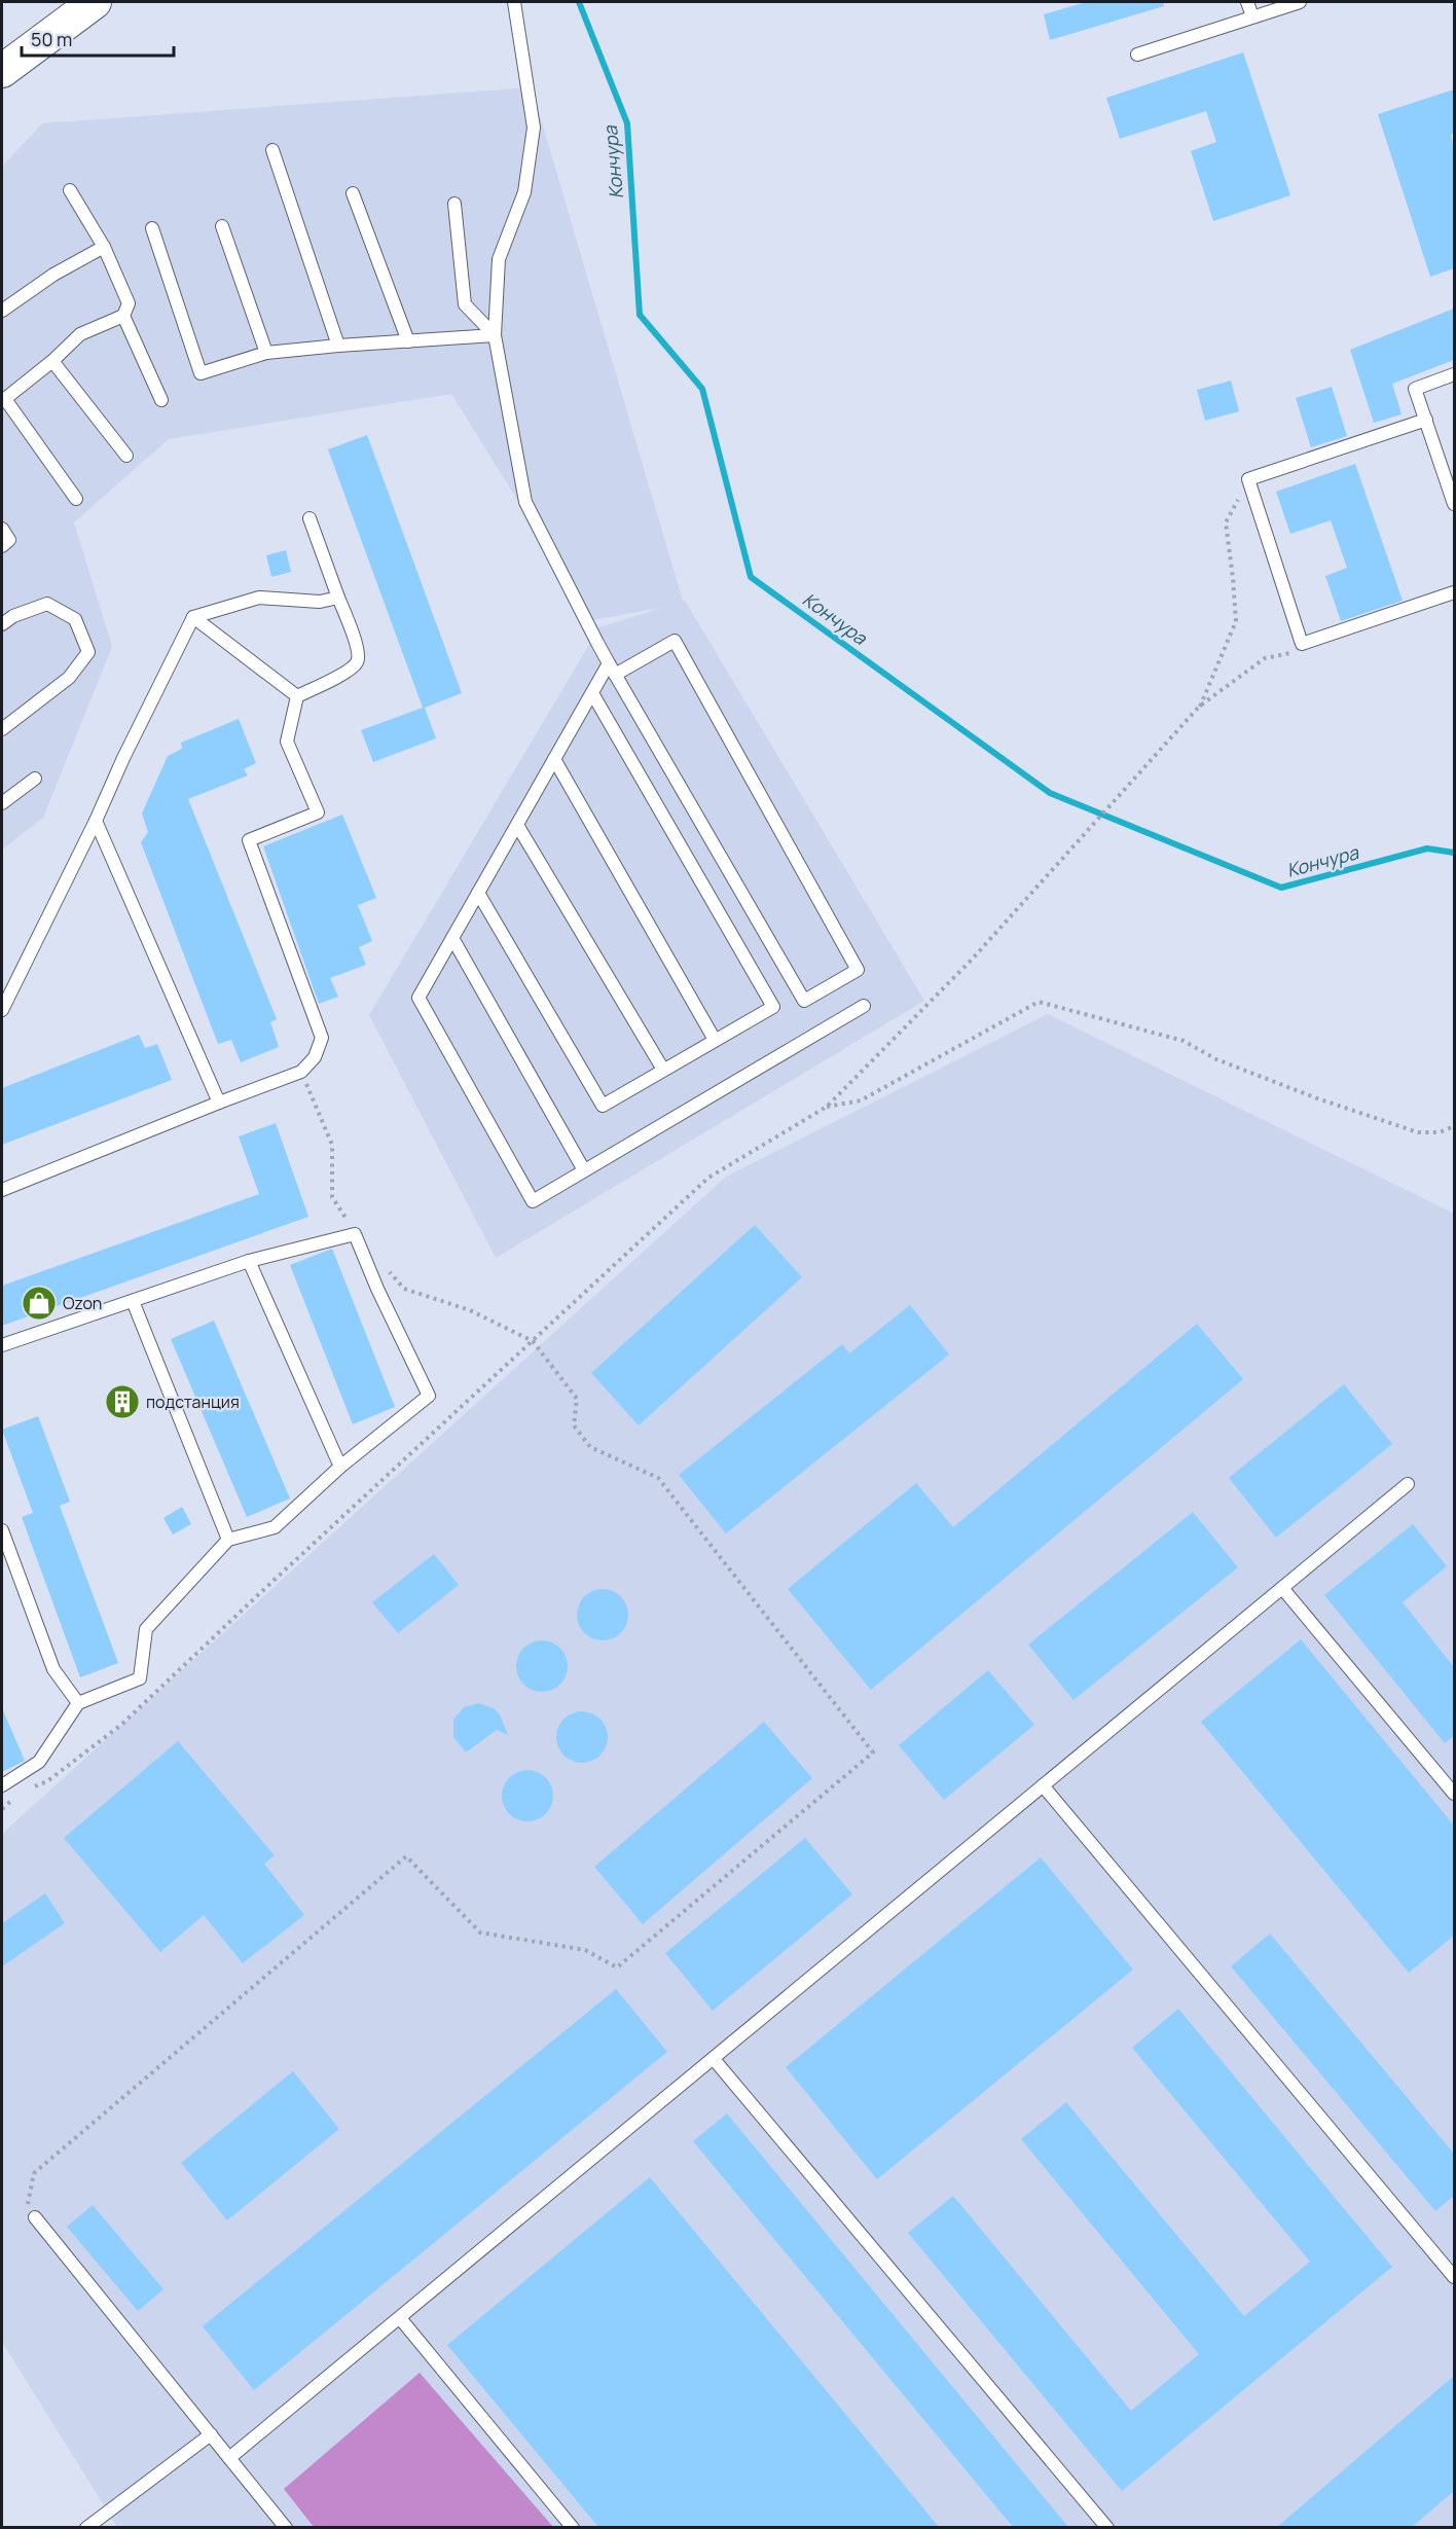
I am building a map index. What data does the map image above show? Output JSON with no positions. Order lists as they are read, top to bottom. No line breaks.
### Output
{"water":["Кончура"],"places":{"shop":["Ozon"],"building":["подстанция"]},"scale_bar":"50 m"}
